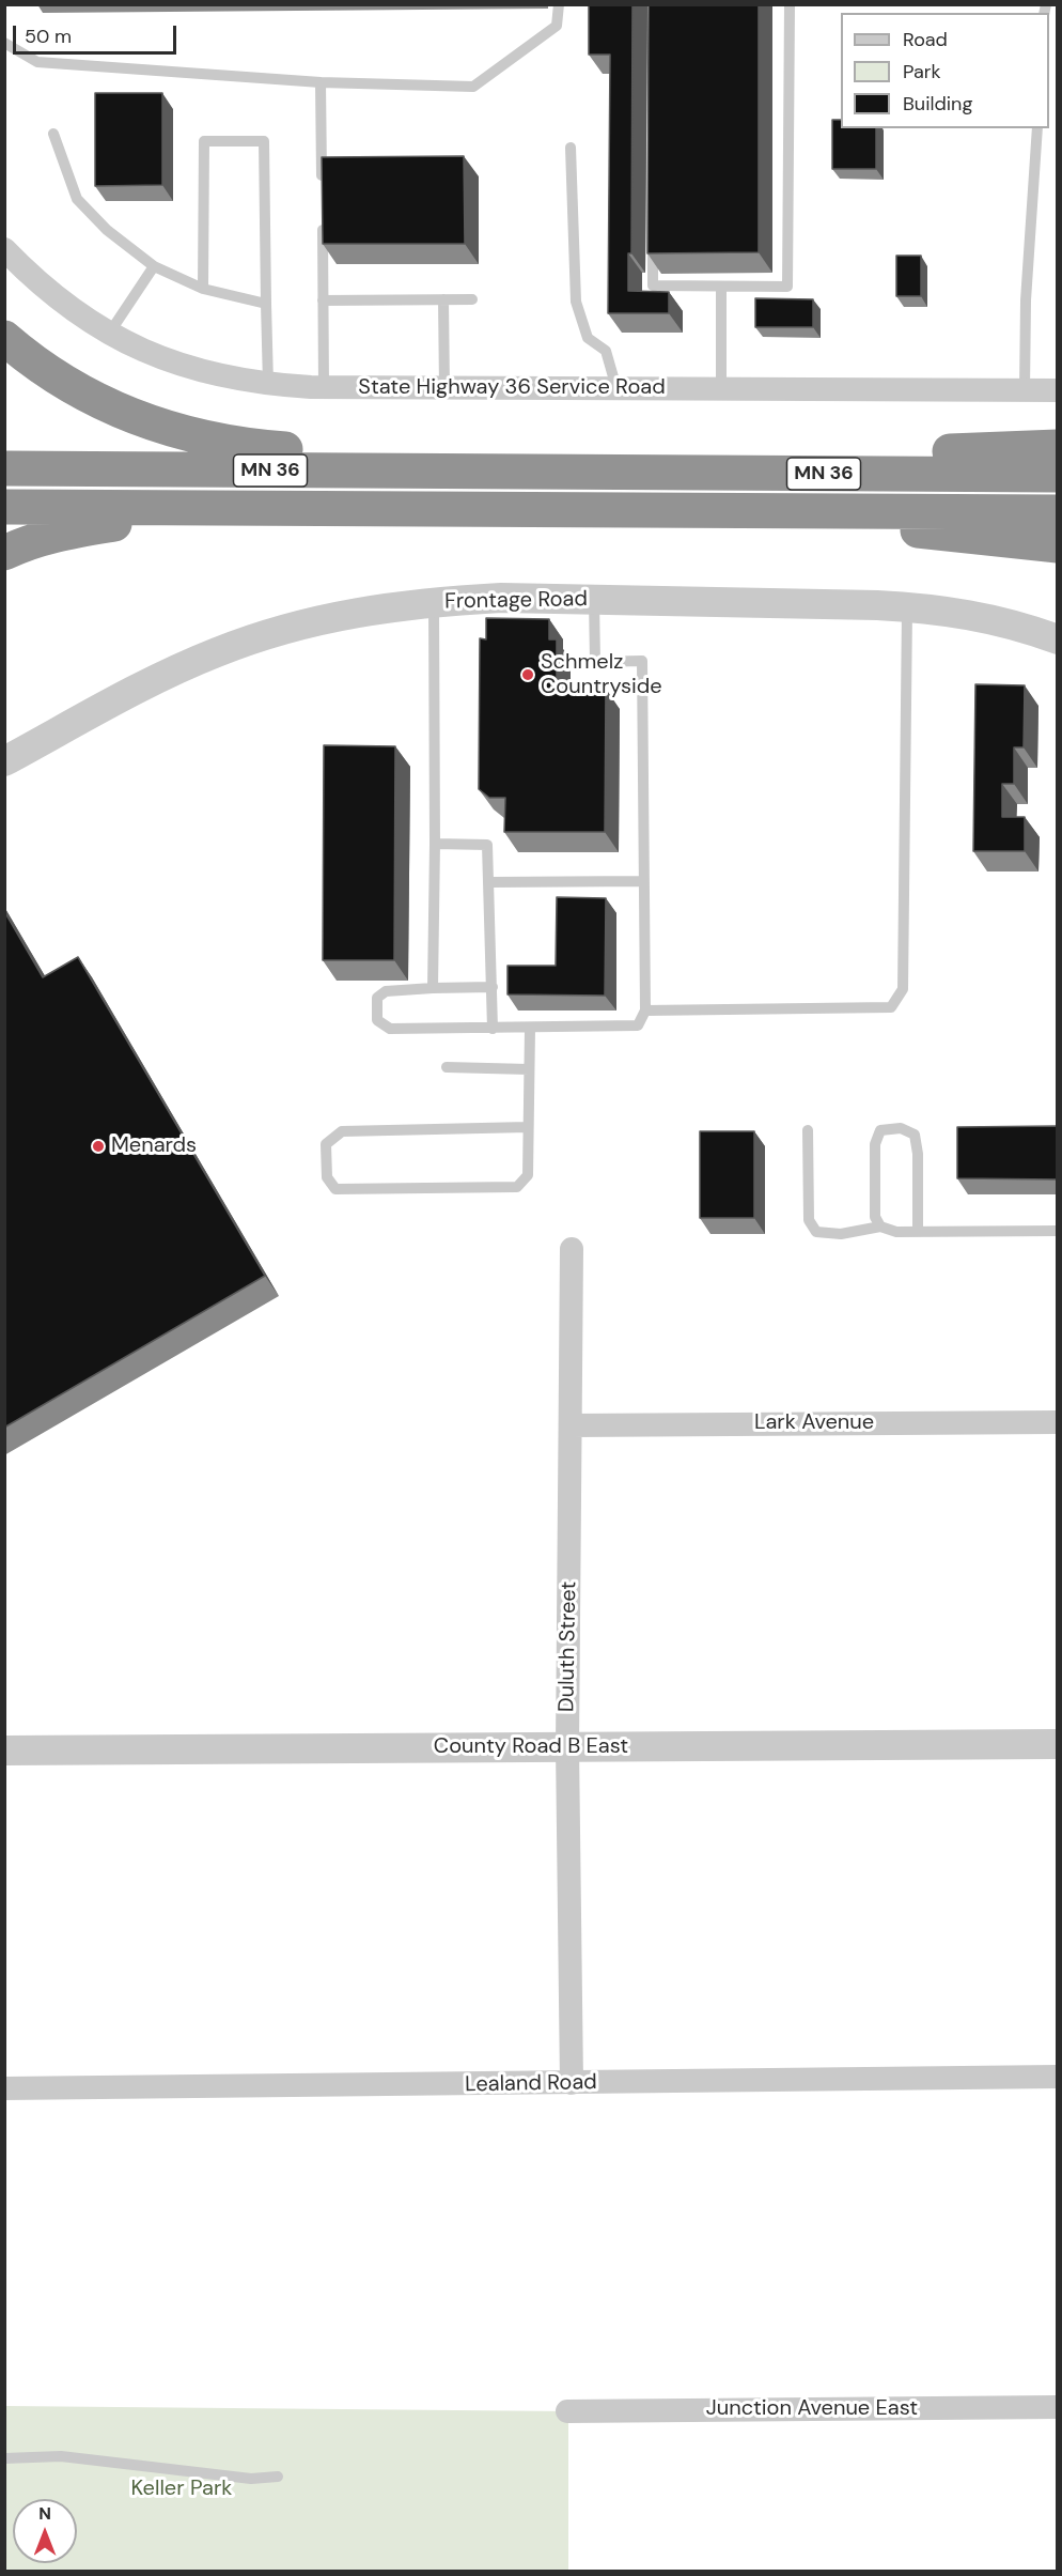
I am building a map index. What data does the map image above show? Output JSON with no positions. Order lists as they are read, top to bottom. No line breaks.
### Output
{"streets":{"highway":["MN 36"],"street":["State Highway 36 Service Road","Frontage Road","Lark Avenue","Duluth Street","County Road B East","Lealand Road","Junction Avenue East"]},"crossings":[["Lark Avenue","Duluth Street"],["Duluth Street","County Road B East"],["Duluth Street","Lealand Road"]],"parks":["Keller Park"],"places":["Schmelz Countryside","Menards"],"legend":["Road","Park","Building"],"scale_bar":"50 m","north":"top"}
